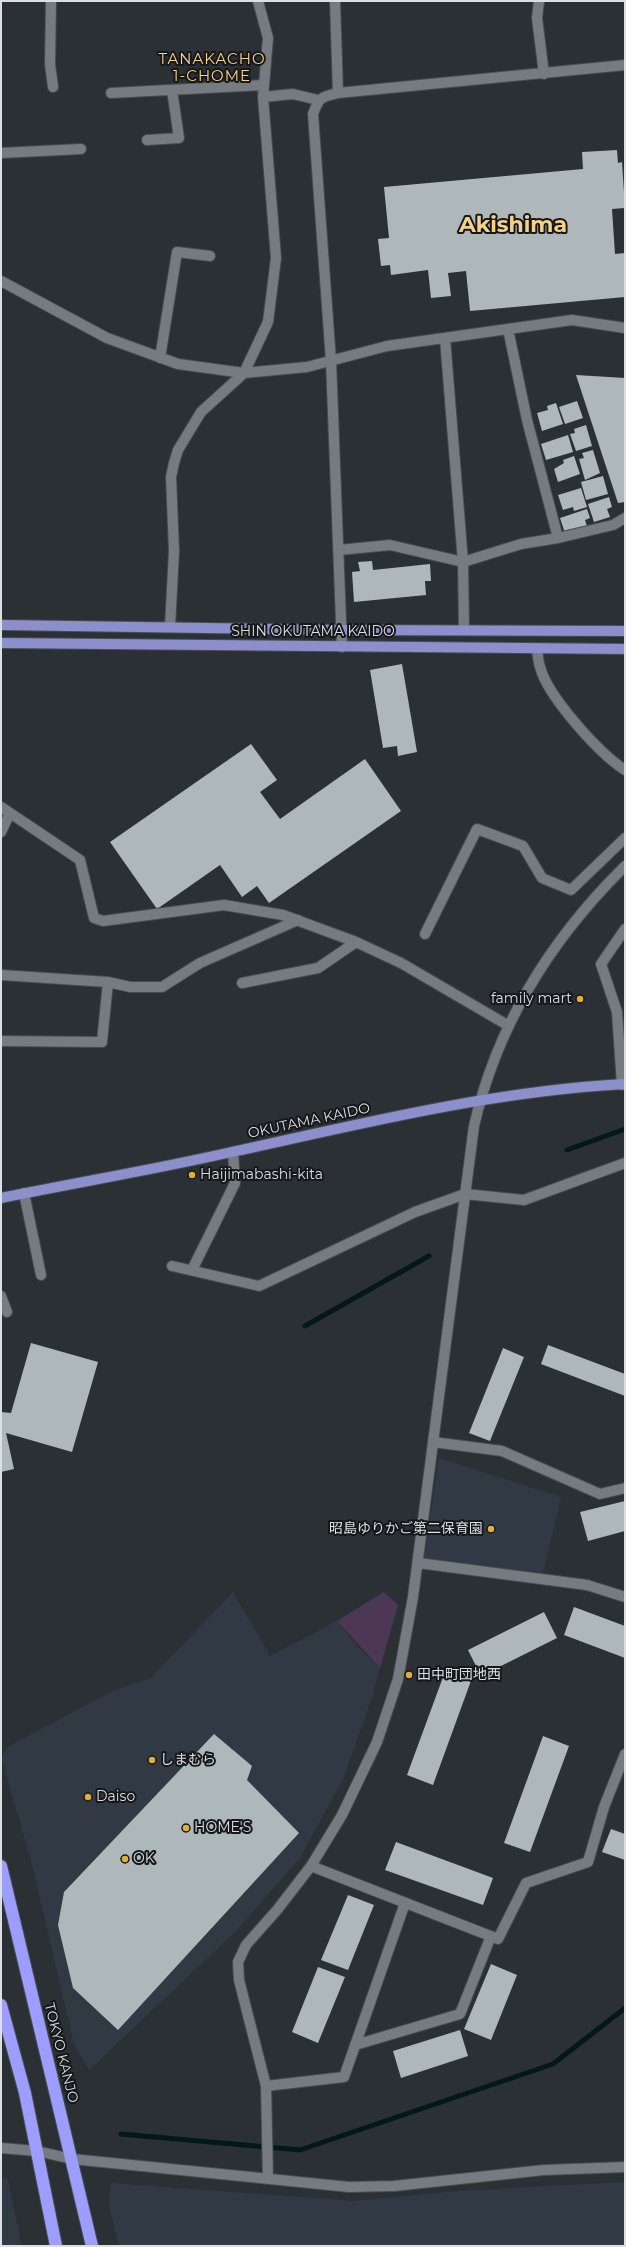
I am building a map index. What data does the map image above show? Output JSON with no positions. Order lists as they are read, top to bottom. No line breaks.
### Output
{"streets":{"highway":["TOKYO KANJO"],"main road":["SHIN OKUTAMA KAIDO","OKUTAMA KAIDO"]},"districts":["TANAKACHO 1-CHOME","Akishima"],"places":["family mart","Haijimabashi-kita","昭島ゆりかご第二保育園","田中町団地西","しまむら","Daiso","HOME'S","OK"]}
